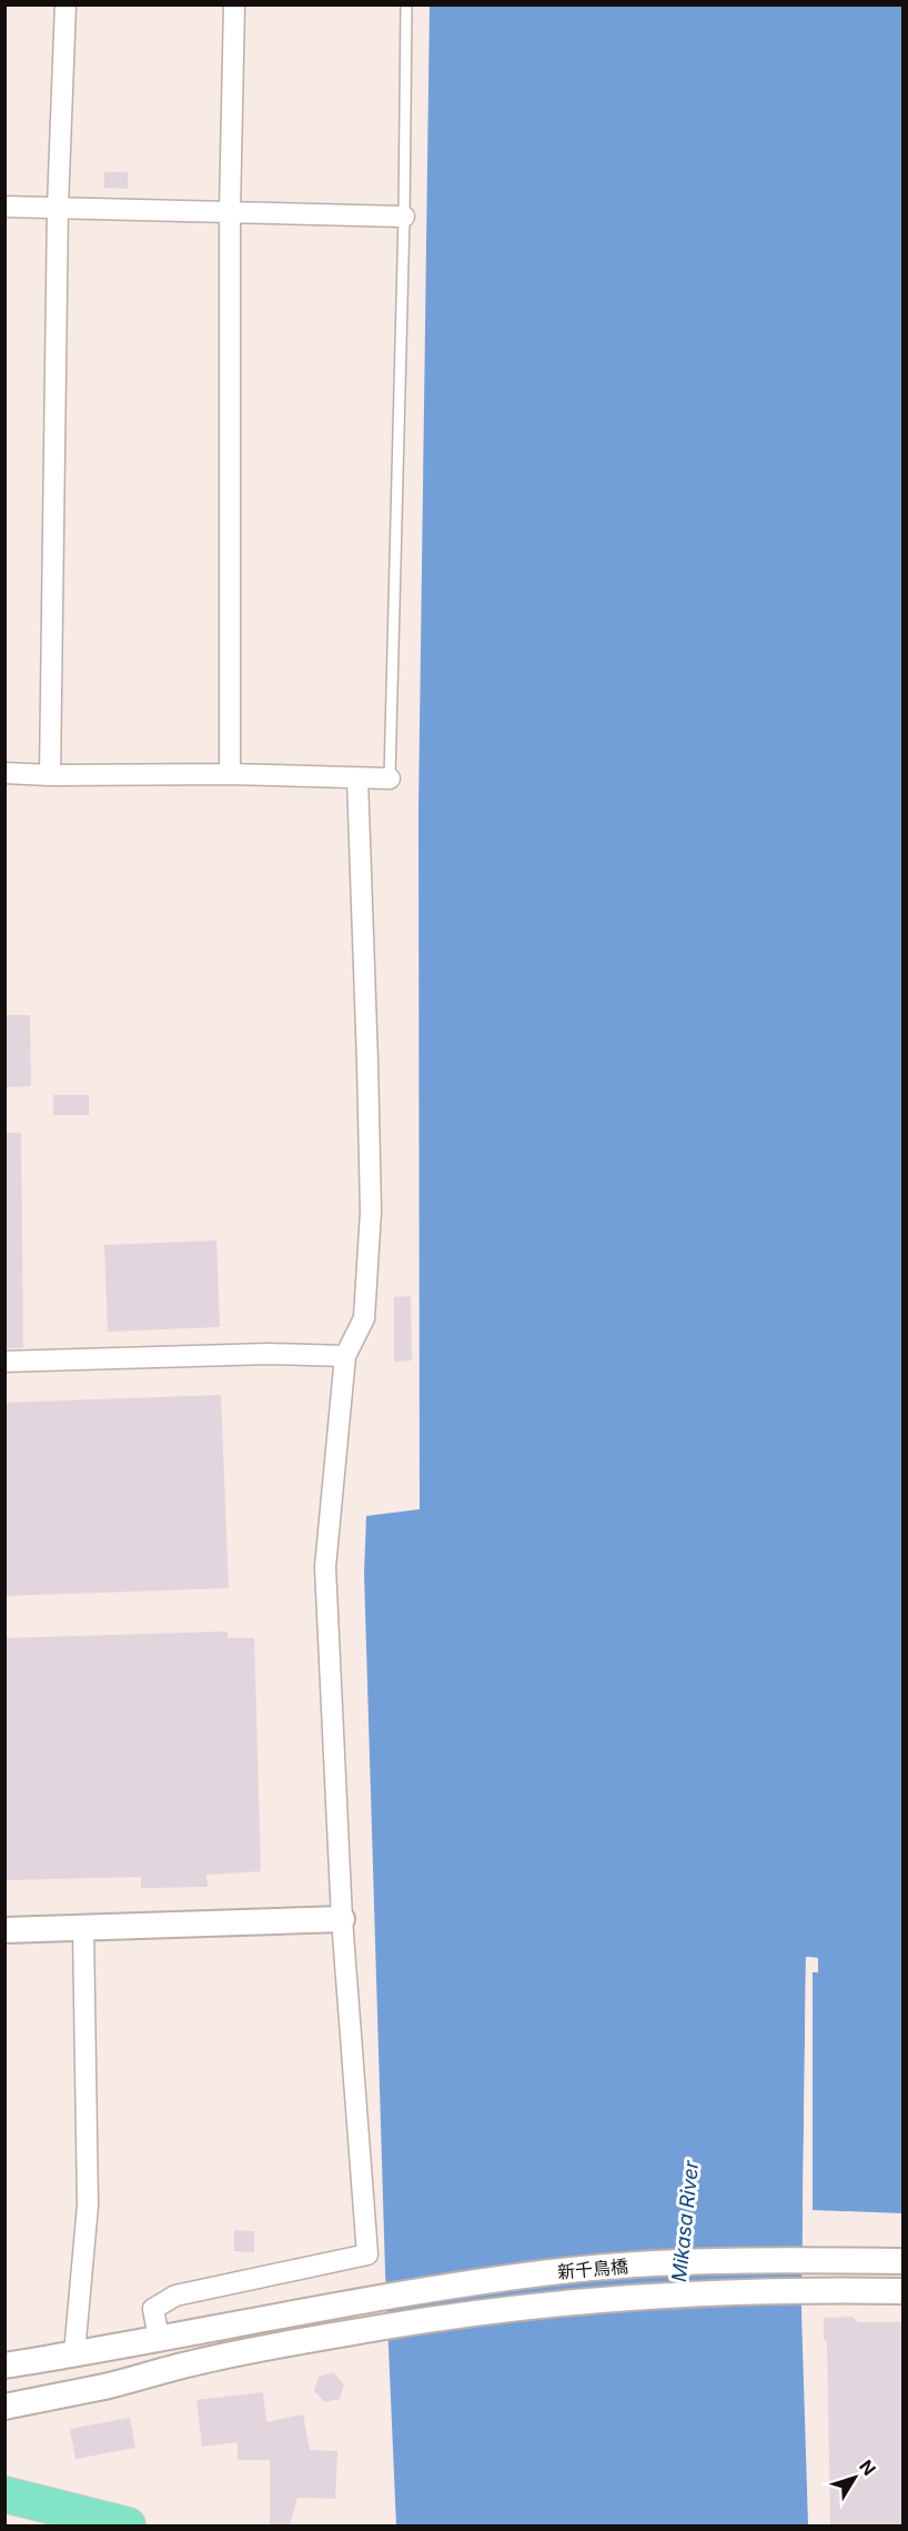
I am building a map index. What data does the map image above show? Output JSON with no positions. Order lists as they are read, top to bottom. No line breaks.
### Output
{"streets":{"street":["新千鳥橋"]},"water":["Mikasa River"],"north":"top right"}
